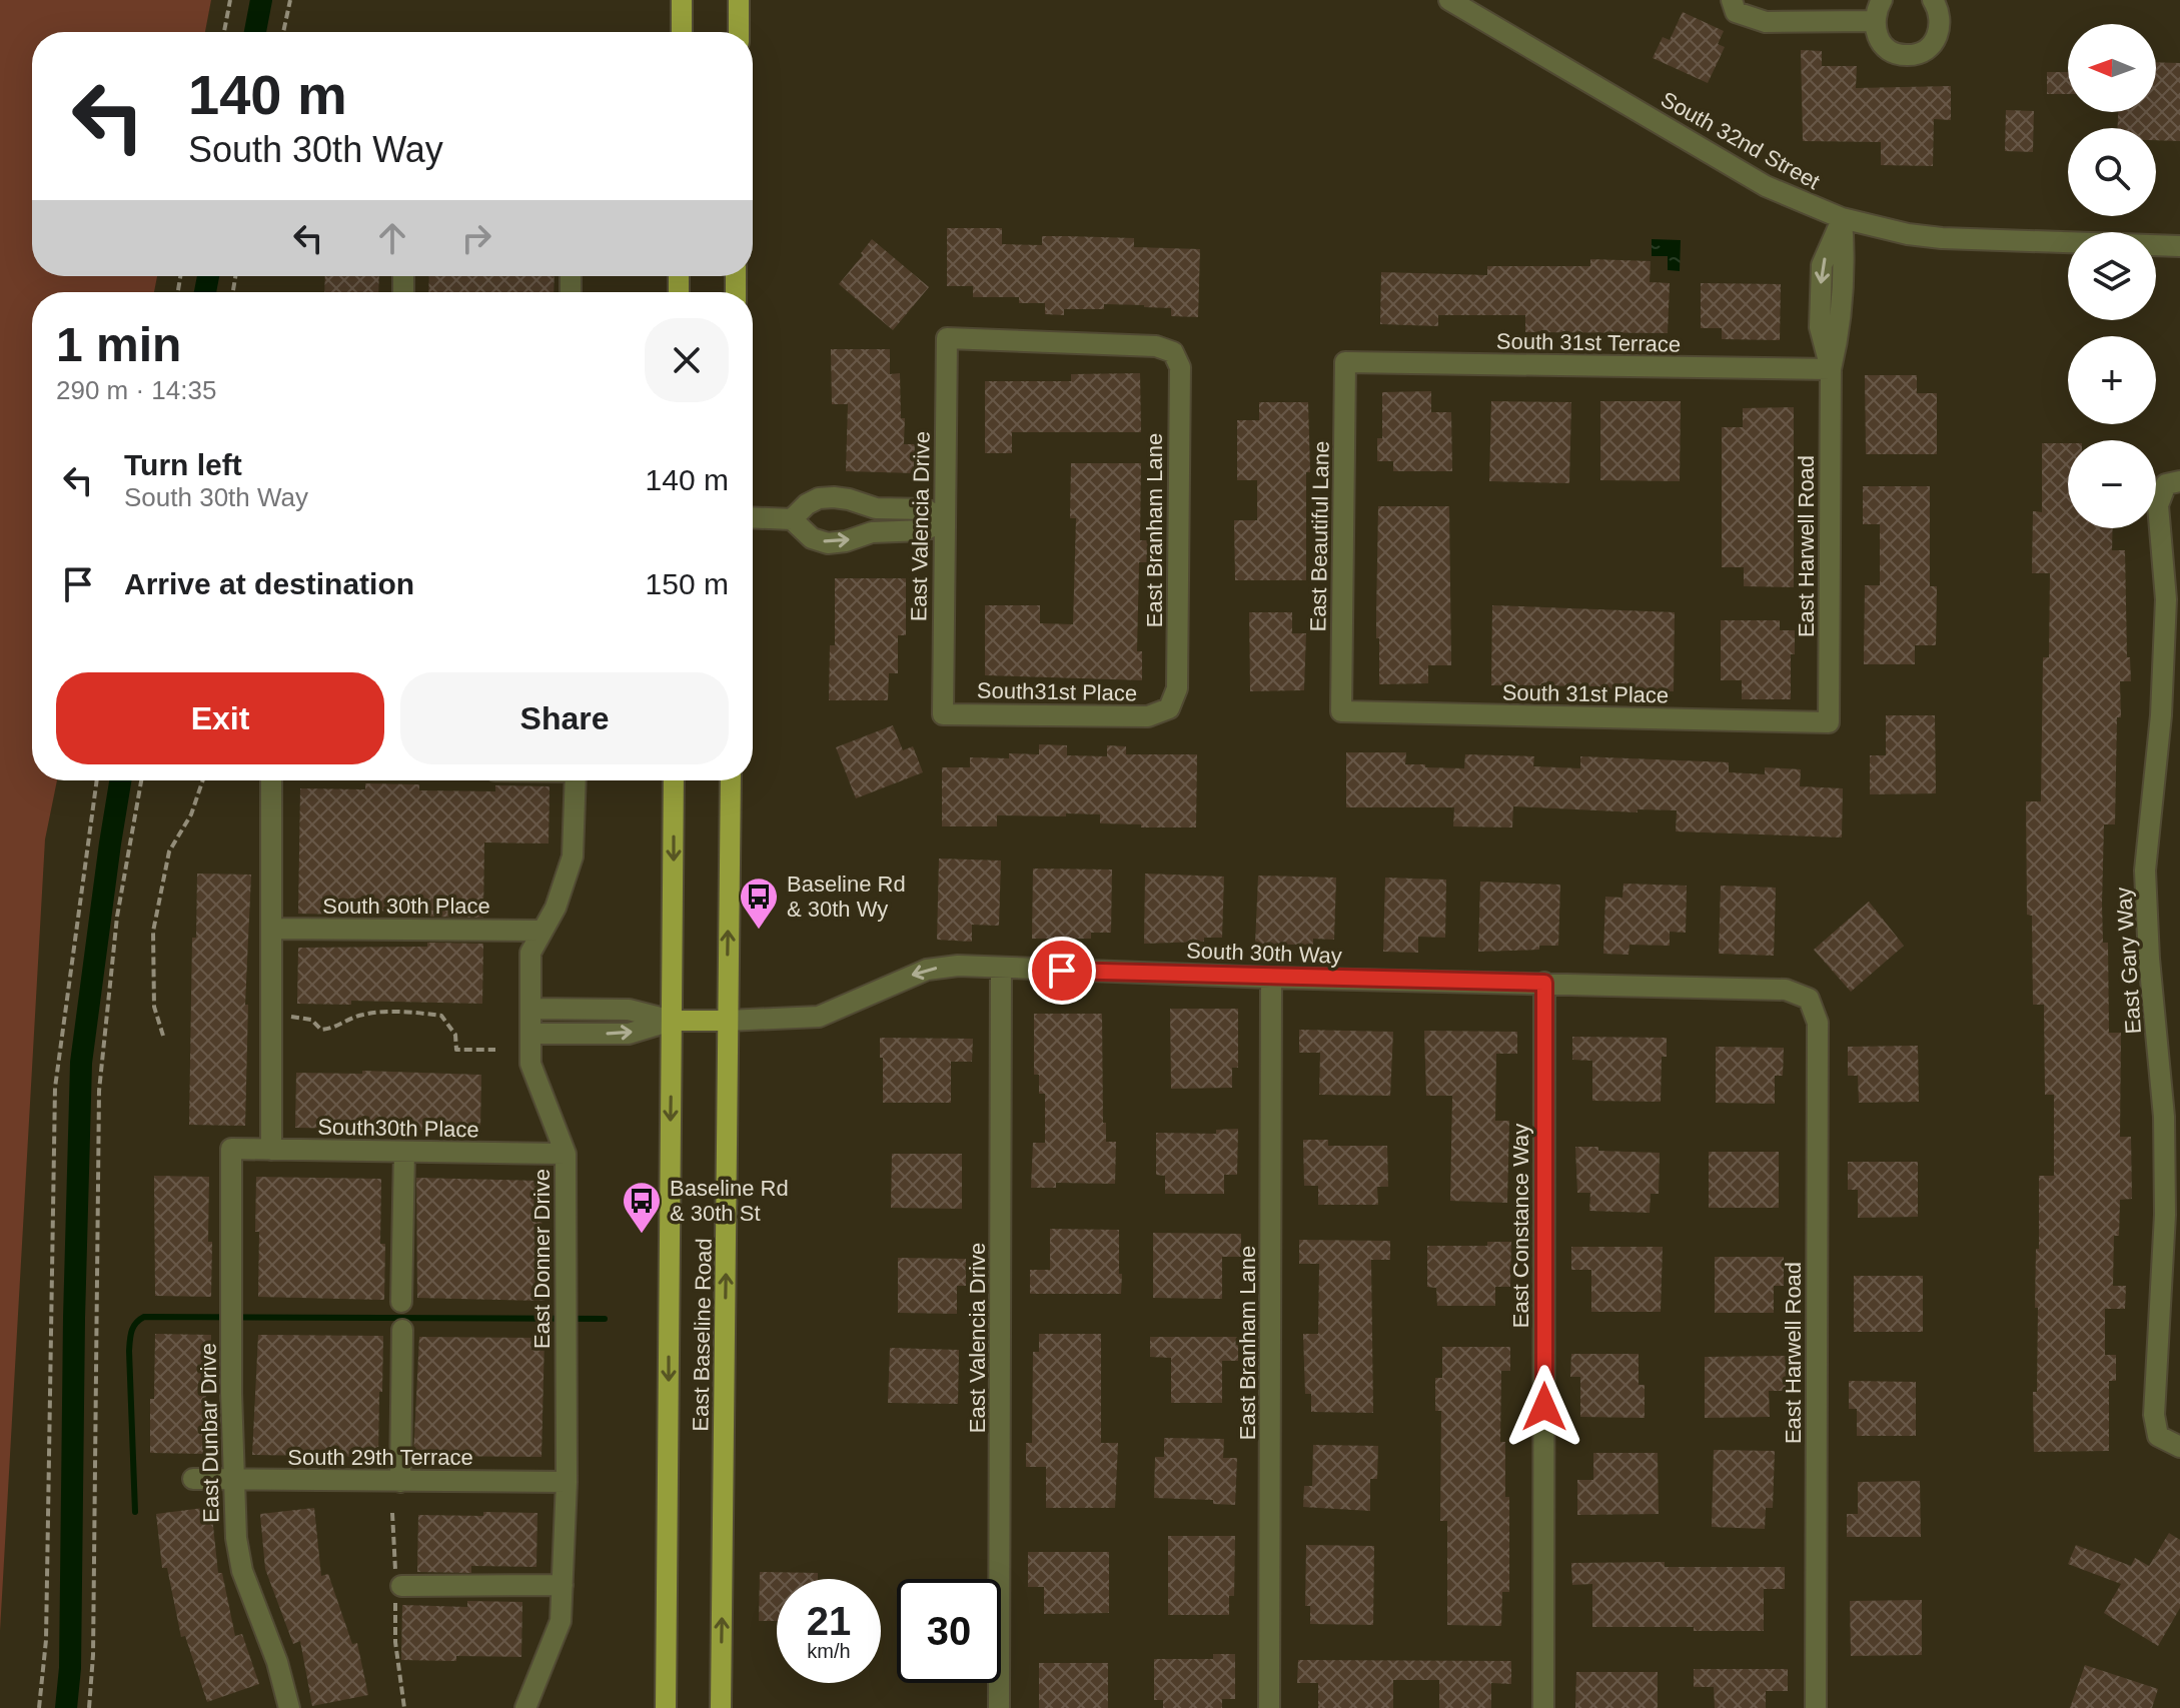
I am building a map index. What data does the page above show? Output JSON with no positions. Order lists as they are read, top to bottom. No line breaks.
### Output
{"streets":{"main road":["East Baseline Road"],"street":["South 32nd Street","South 31st Terrace","East Valencia Drive","East Branham Lane","East Beautiful Lane","East Harwell Road","South31st Place","South 31st Place","South 30th Place","South 30th Way","East Gary Way","South30th Place","East Constance Way","East Donner Drive","East Dunbar Drive","South 29th Terrace"]},"crossings":[["South 32nd Street","East Harwell Road"],["South 31st Terrace","East Beautiful Lane"],["South 31st Terrace","East Harwell Road"],["East Valencia Drive","East Branham Lane"],["East Valencia Drive","South31st Place"],["East Valencia Drive","South 30th Way"],["East Branham Lane","South31st Place"],["East Branham Lane","South 30th Way"],["East Beautiful Lane","South 31st Place"],["East Harwell Road","South 31st Place"],["East Harwell Road","South 30th Way"],["South 30th Place","East Donner Drive"],["South 30th Way","East Constance Way"],["South 30th Way","East Baseline Road"],["South30th Place","East Donner Drive"],["South30th Place","East Dunbar Drive"],["East Donner Drive","South 29th Terrace"],["East Dunbar Drive","South 29th Terrace"]],"places":{"bus stop":["Baseline Rd & 30th Wy","Baseline Rd & 30th St"]},"north":"left","page":{"map_buttons":["+","−"],"turn":["140 m","South 30th Way"],"heading":["1 min","290 m · 14:35"],"list":[{"name":"Turn left","note":"South 30th Way","value":"140 m"},{"name":"Arrive at destination","value":"150 m"}],"buttons":["Exit","Share"],"speed":"21 km/h","limit":"30"}}
